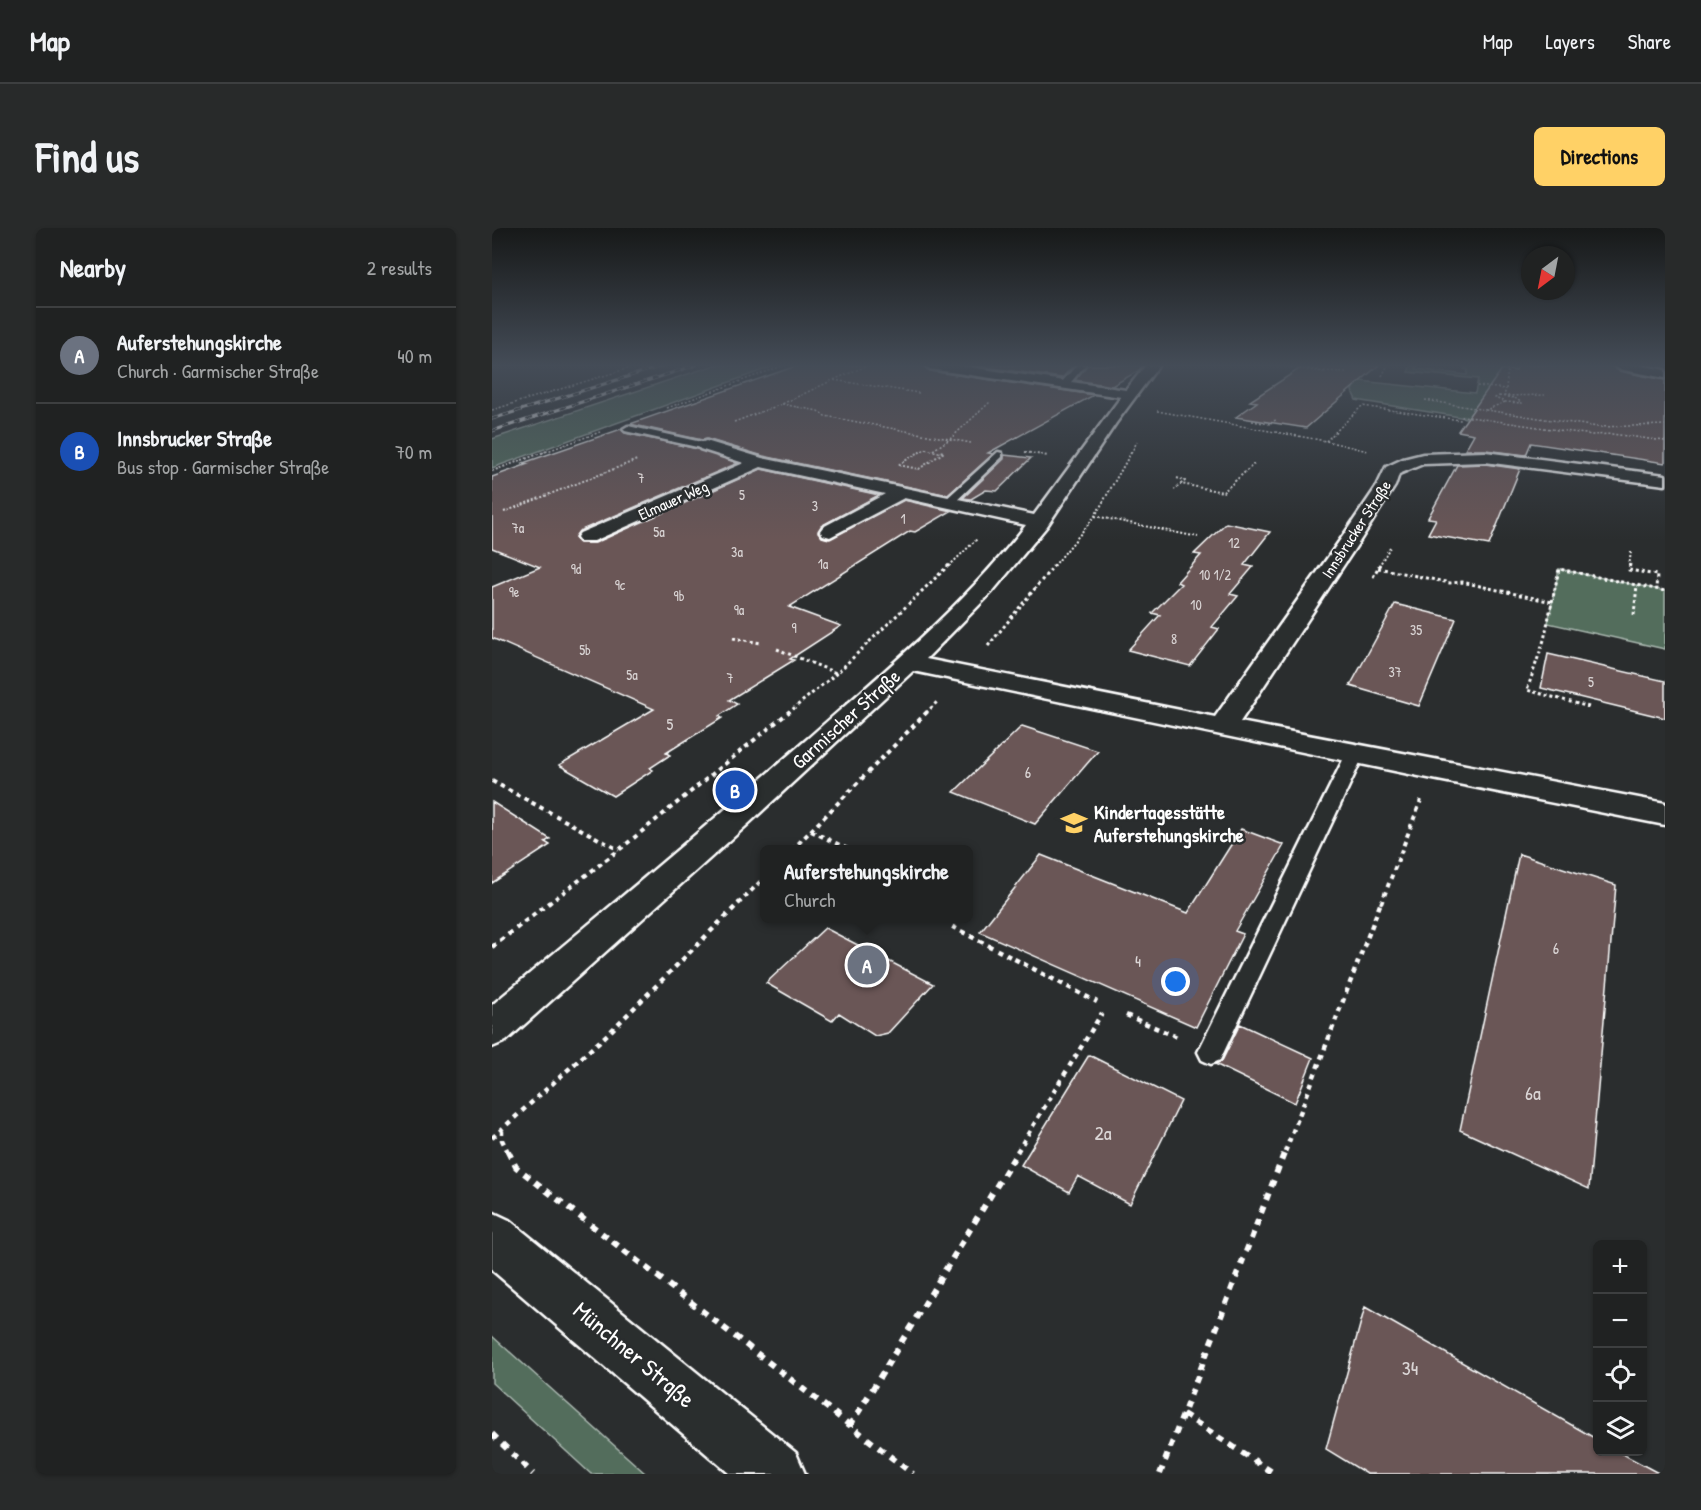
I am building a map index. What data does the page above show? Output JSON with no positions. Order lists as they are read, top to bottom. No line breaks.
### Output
{"streets":{"street":["Elmauer Weg","Innsbrucker Straße","Garmischer Straße","Münchner Straße"]},"places":{"school or university":["Kindertagesstätte Auferstehungskirche"]},"house_numbers":["7","5","3","1","7a","5a","12","3a","1a","9d","10 1/2","9c","9e","9b","10","9a","9","35","8","5b","37","5a","7","5","5","6","6","4","6a","2a","34"],"north":"bottom left","page":{"header":"Map","nav":["Map","Layers","Share"],"buttons":"Directions","title":"Find us","heading":["Nearby","2 results"],"list":[{"mark":"A","name":"Auferstehungskirche","note":"Church · Garmischer Straße","value":"40 m"},{"mark":"B","name":"Innsbrucker Straße","note":"Bus stop · Garmischer Straße","value":"70 m"}],"pins":["B","A"],"popup":["Auferstehungskirche","Church"],"map_buttons":["+","−"]}}
